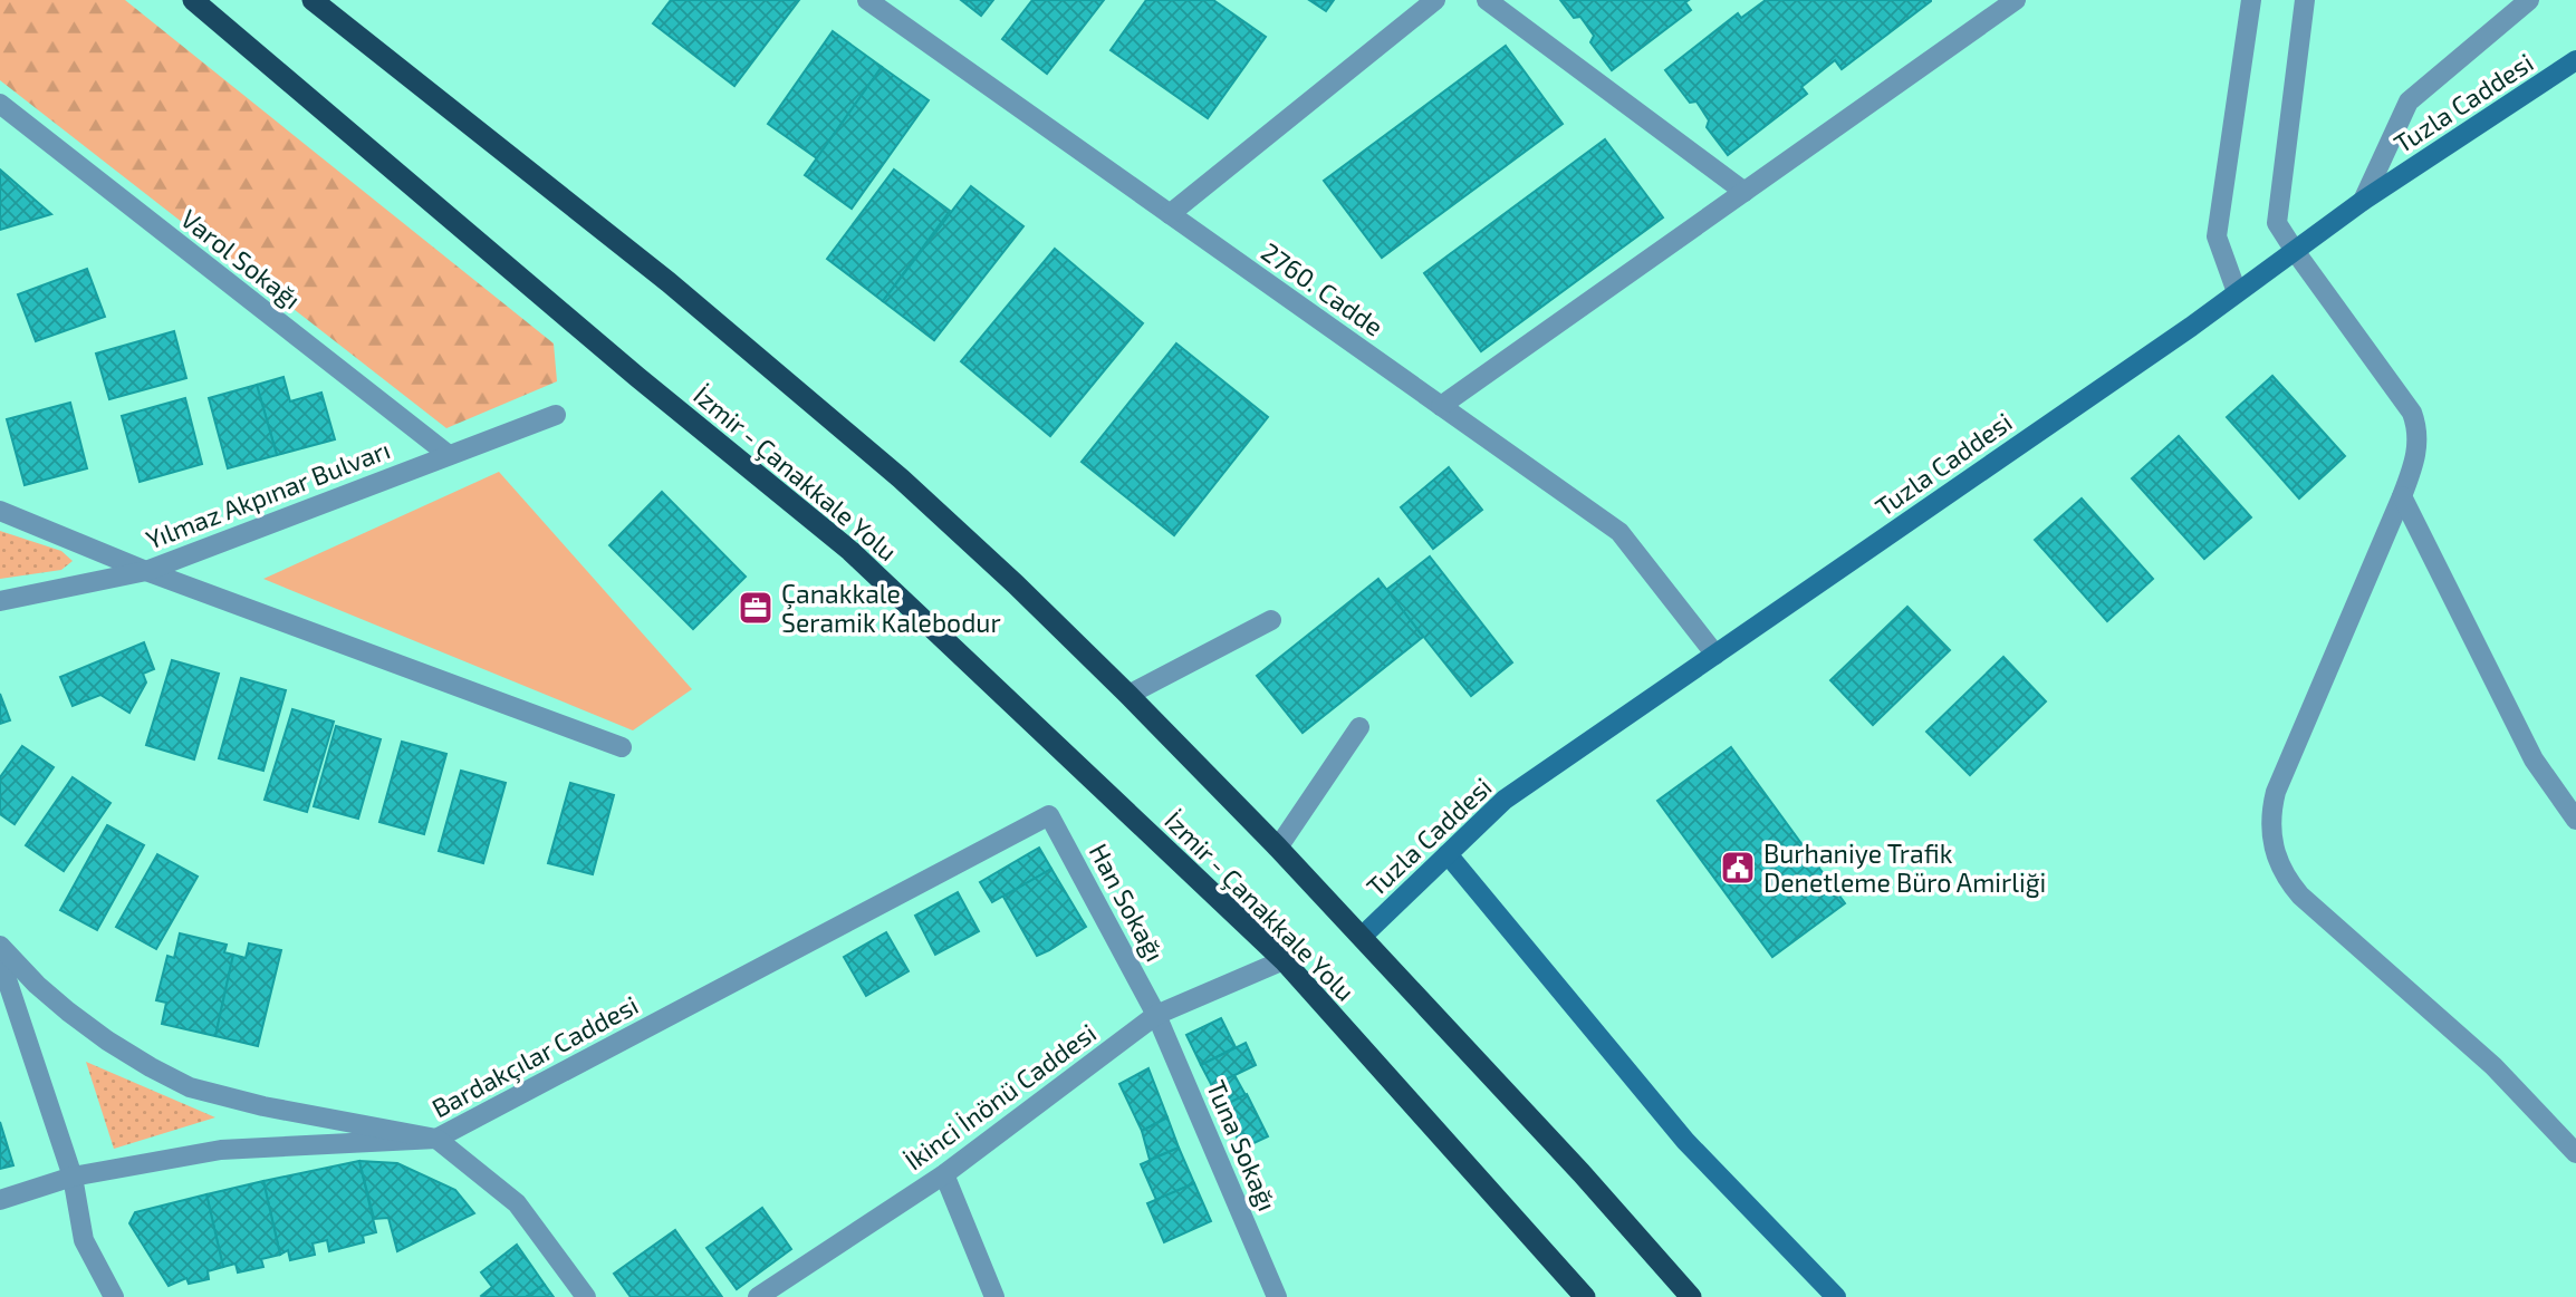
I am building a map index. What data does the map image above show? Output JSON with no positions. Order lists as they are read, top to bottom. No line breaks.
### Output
{"streets":{"highway":["İzmir - Çanakkale Yolu"],"main road":["Tuzla Caddesi"],"street":["Varol Sokağı","2760. Cadde","Yılmaz Akpınar Bulvarı","Han Sokağı","Bardakçılar Caddesi","İkinci İnönü Caddesi","Tuna Sokağı"]},"crossings":[["Tuzla Caddesi","2760. Cadde"],["Tuzla Caddesi","İzmir - Çanakkale Yolu"],["Varol Sokağı","Yılmaz Akpınar Bulvarı"],["İzmir - Çanakkale Yolu","İkinci İnönü Caddesi"],["Han Sokağı","Bardakçılar Caddesi"],["Han Sokağı","İkinci İnönü Caddesi"],["Han Sokağı","Tuna Sokağı"],["İkinci İnönü Caddesi","Tuna Sokağı"]],"places":{"office":["Çanakkale Seramik Kalebodur"],"public building":["Burhaniye Trafik Denetleme Büro Amirliği"]}}
